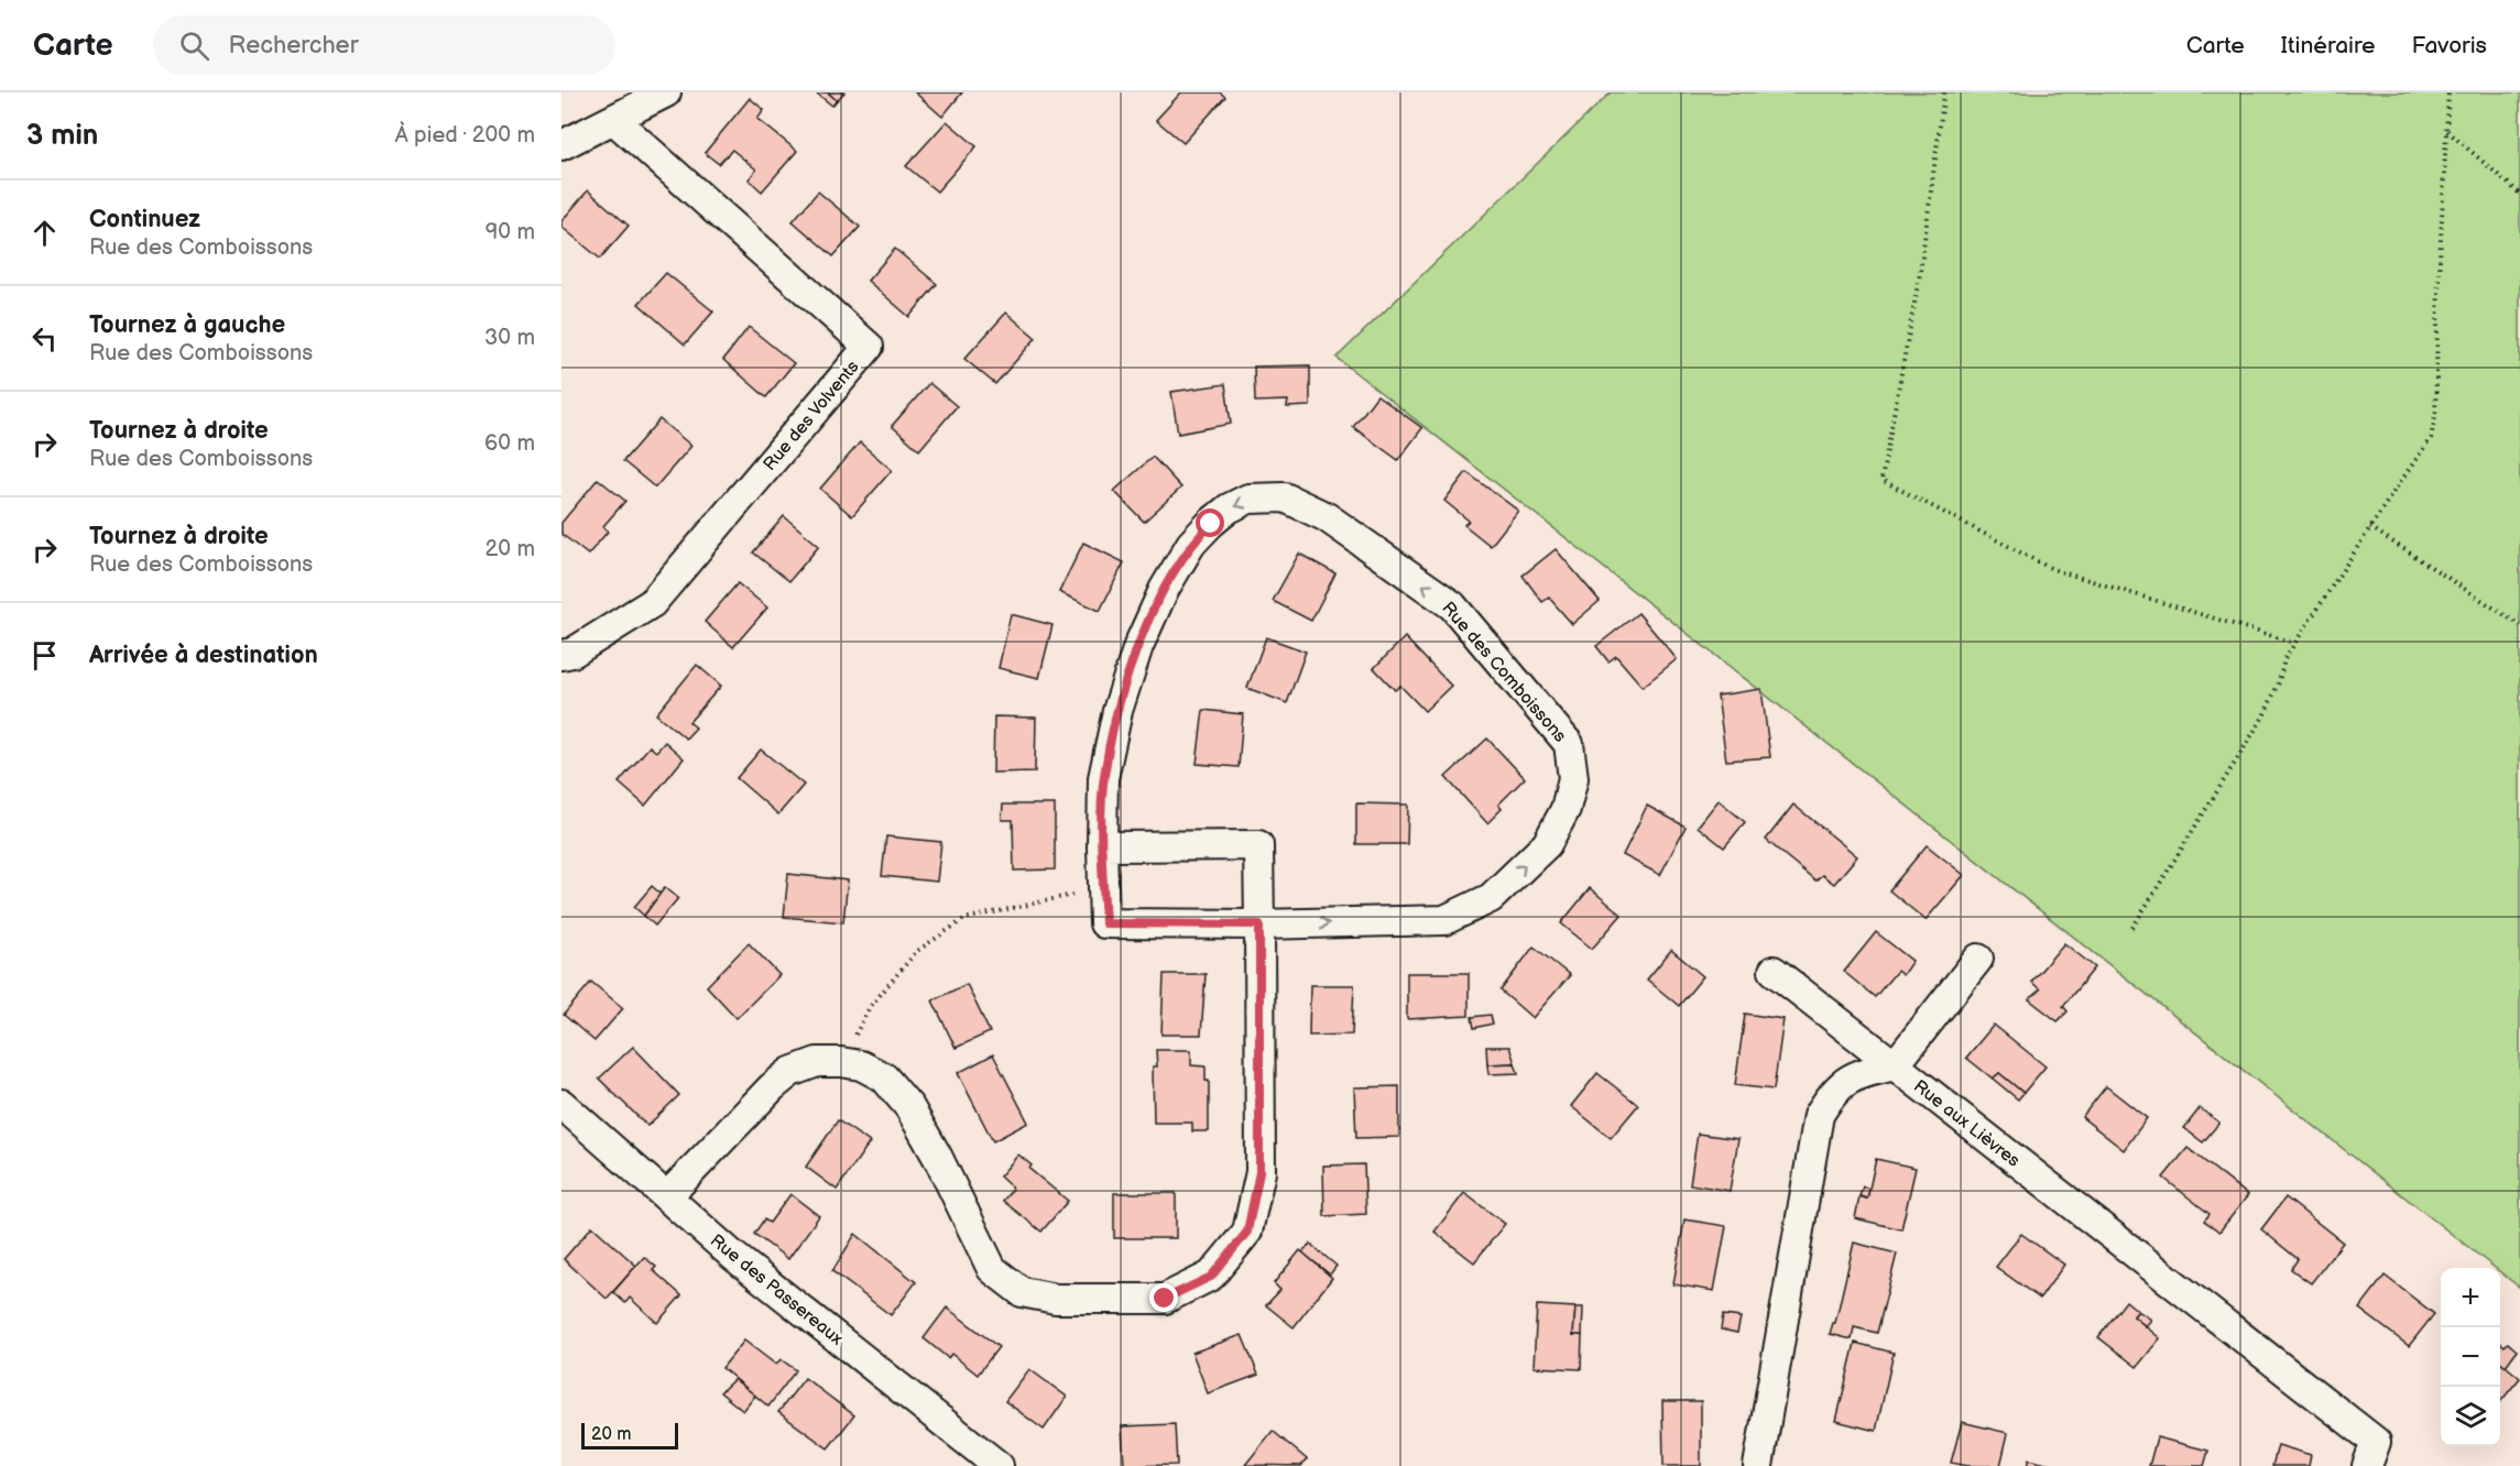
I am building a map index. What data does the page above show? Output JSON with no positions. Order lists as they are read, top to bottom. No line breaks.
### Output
{"streets":{"street":["Rue des Volvents","Rue des Comboissons","Rue aux Lièvres","Rue des Passereaux"]},"scale_bar":"20 m","page":{"header":"Carte","search":"Rechercher","nav":["Carte","Itinéraire","Favoris"],"heading":["3 min","À pied · 200 m"],"list":[["Continuez","Rue des Comboissons","90 m"],["Tournez à gauche","Rue des Comboissons","30 m"],["Tournez à droite","Rue des Comboissons","60 m"],["Tournez à droite","Rue des Comboissons","20 m"],"Arrivée à destination"],"map_buttons":["+","−"],"scale":"20 m"}}
